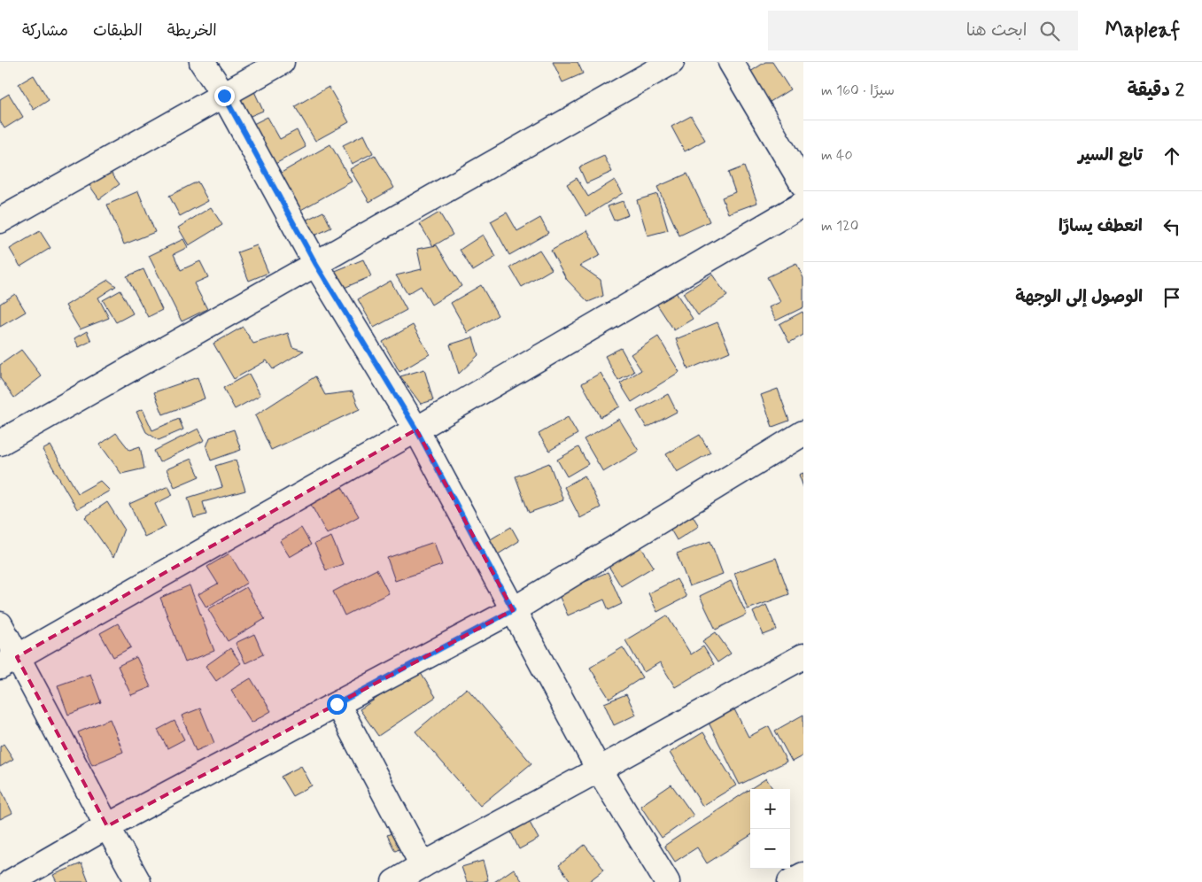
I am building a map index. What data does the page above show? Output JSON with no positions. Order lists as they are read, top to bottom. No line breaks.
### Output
{"page":{"header":"Mapleaf","search":"ابحث هنا","nav":["الخريطة","الطبقات","مشاركة"],"heading":["2 دقيقة","سيرًا · 160 m"],"list":[["تابع السير","40 m"],["انعطف يسارًا","120 m"],"الوصول إلى الوجهة"],"map_buttons":["+","−"]}}
